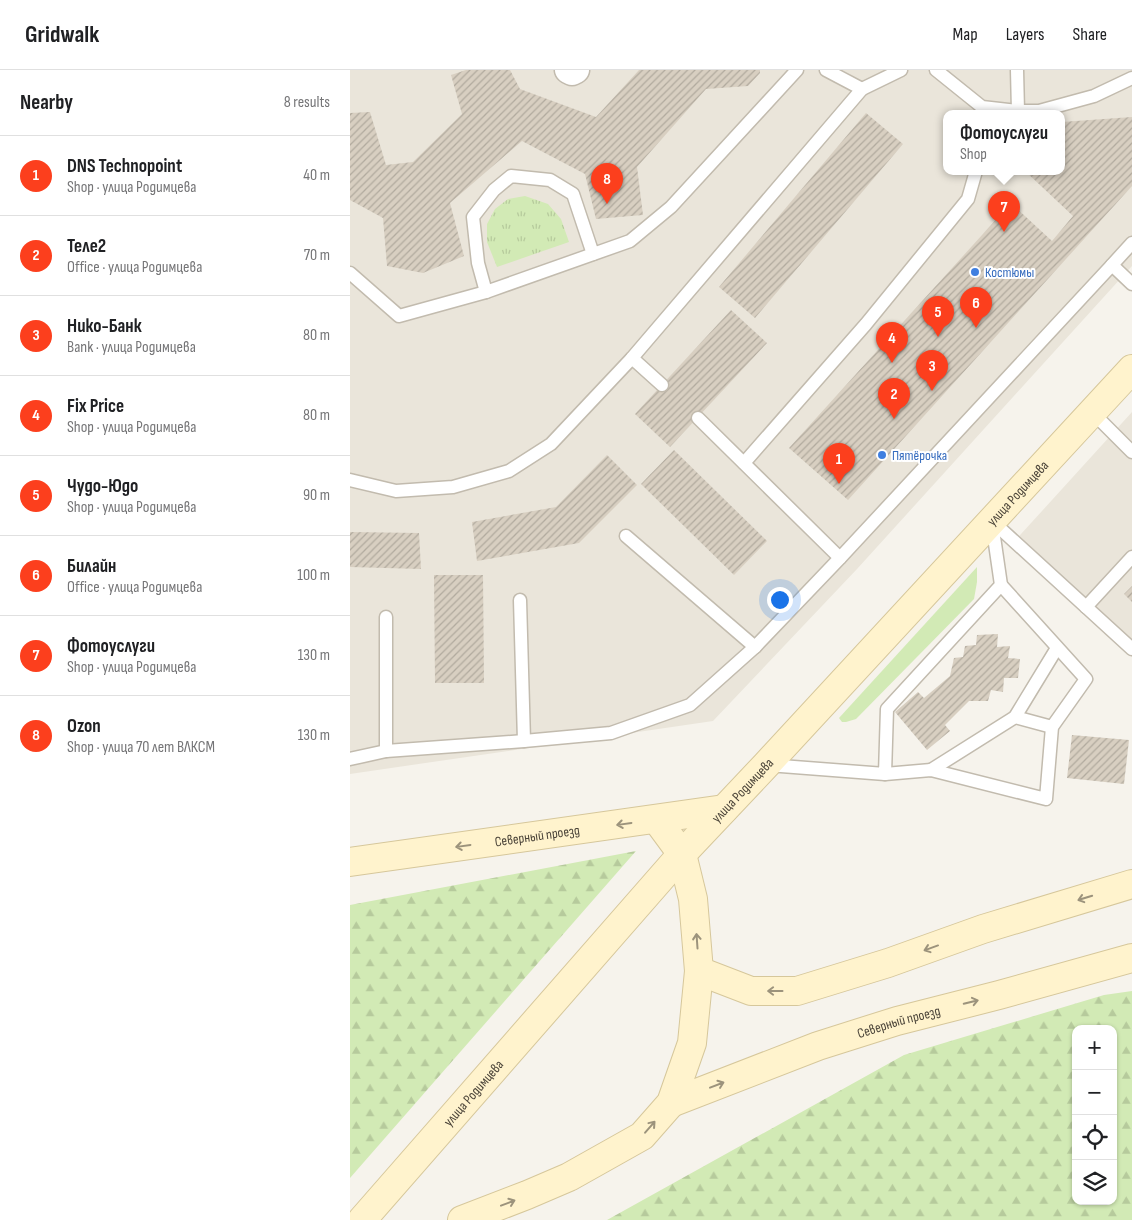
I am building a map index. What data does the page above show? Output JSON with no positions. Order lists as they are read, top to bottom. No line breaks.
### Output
{"streets":{"main road":["улица Родимцева","Северный проезд"]},"crossings":[["улица Родимцева","Северный проезд"]],"places":["Костюмы","Пятёрочка"],"page":{"header":"Gridwalk","nav":["Map","Layers","Share"],"heading":["Nearby","8 results"],"popup":["Фотоуслуги","Shop"],"list":[{"mark":"1","name":"DNS Technopoint","note":"Shop · улица Родимцева","value":"40 m"},{"mark":"2","name":"Теле2","note":"Office · улица Родимцева","value":"70 m"},{"mark":"3","name":"Нико-Банк","note":"Bank · улица Родимцева","value":"80 m"},{"mark":"4","name":"Fix Price","note":"Shop · улица Родимцева","value":"80 m"},{"mark":"5","name":"Чудо-Юдо","note":"Shop · улица Родимцева","value":"90 m"},{"mark":"6","name":"Билайн","note":"Office · улица Родимцева","value":"100 m"},{"mark":"7","name":"Фотоуслуги","note":"Shop · улица Родимцева","value":"130 m"},{"mark":"8","name":"Ozon","note":"Shop · улица 70 лет ВЛКСМ","value":"130 m"}],"pins":["8","7","6","5","4","3","2","1"],"map_buttons":["+","−"]}}
